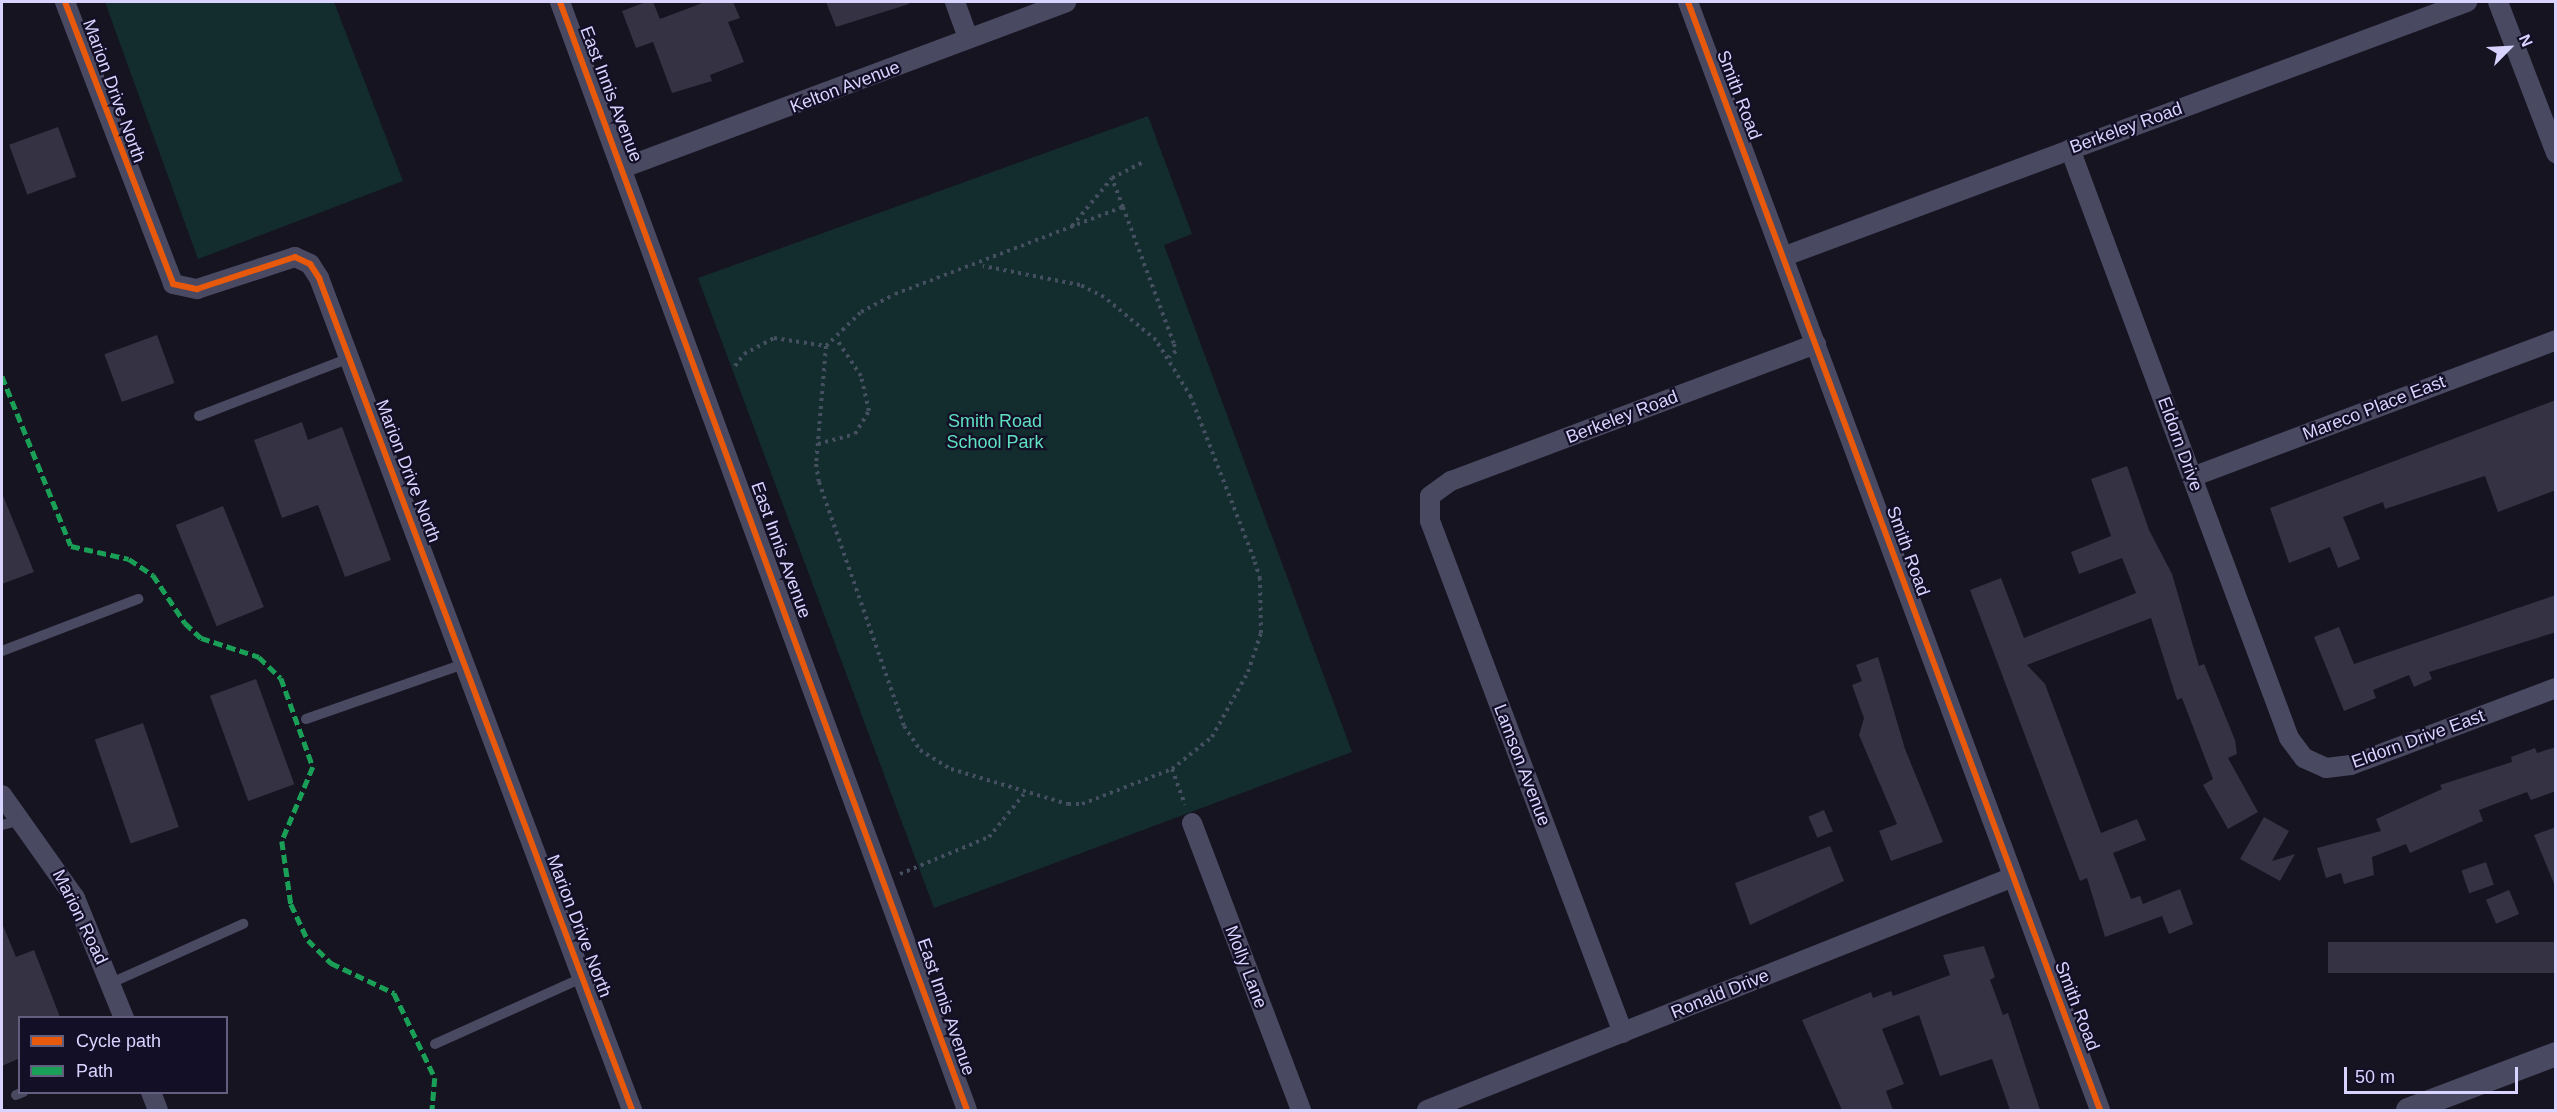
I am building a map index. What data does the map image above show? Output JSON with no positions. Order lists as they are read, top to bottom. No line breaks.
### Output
{"streets":{"street":["Kelton Avenue","Marion Drive North","East Innis Avenue","Smith Road","Berkeley Road","Mareco Place East","Eldorn Drive","Eldorn Drive East","Lamson Avenue","Marion Road","Molly Lane","Ronald Drive"]},"crossings":[["Kelton Avenue","East Innis Avenue"],["Smith Road","Berkeley Road"],["Smith Road","Ronald Drive"],["Berkeley Road","Eldorn Drive"],["Berkeley Road","Lamson Avenue"],["Mareco Place East","Eldorn Drive"],["Eldorn Drive","Eldorn Drive East"],["Lamson Avenue","Ronald Drive"]],"parks":["Smith Road School Park"],"legend":["Cycle path","Path"],"scale_bar":"50 m","north":"top right"}
